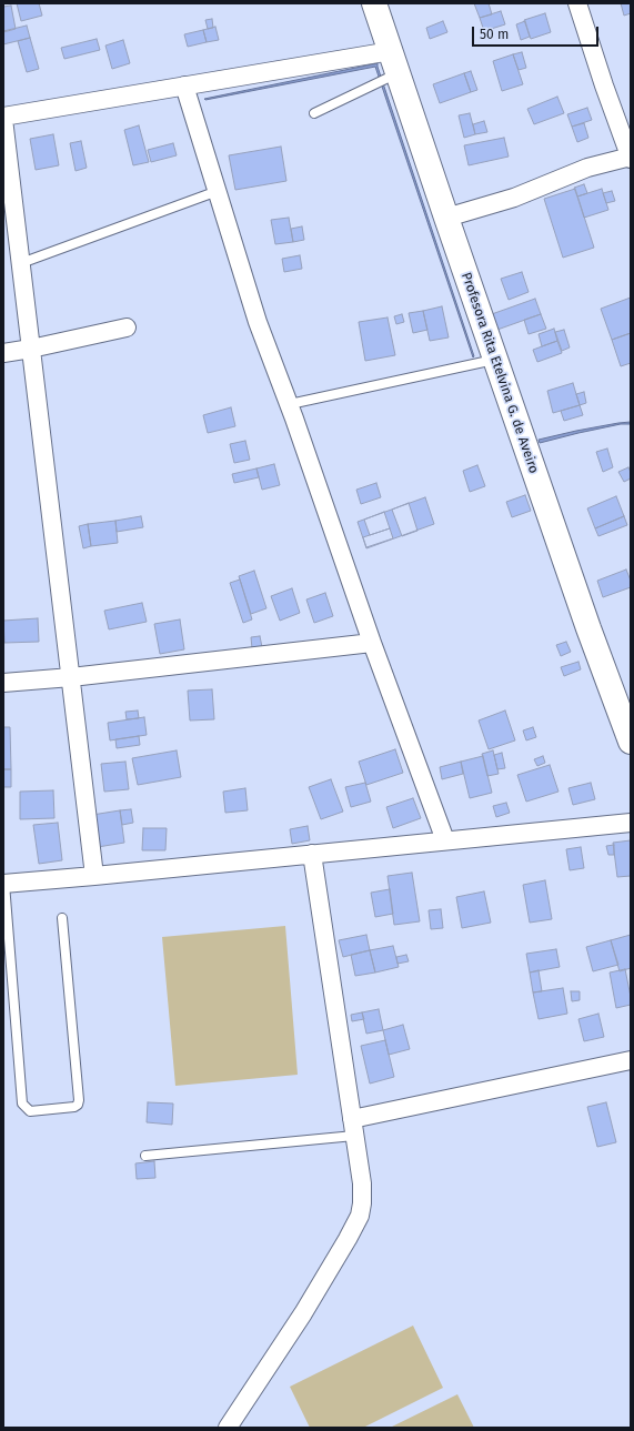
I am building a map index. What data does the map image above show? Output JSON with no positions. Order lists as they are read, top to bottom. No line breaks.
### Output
{"streets":{"street":["Profesora Rita Etelvina G. de Aveiro"]},"scale_bar":"50 m"}
